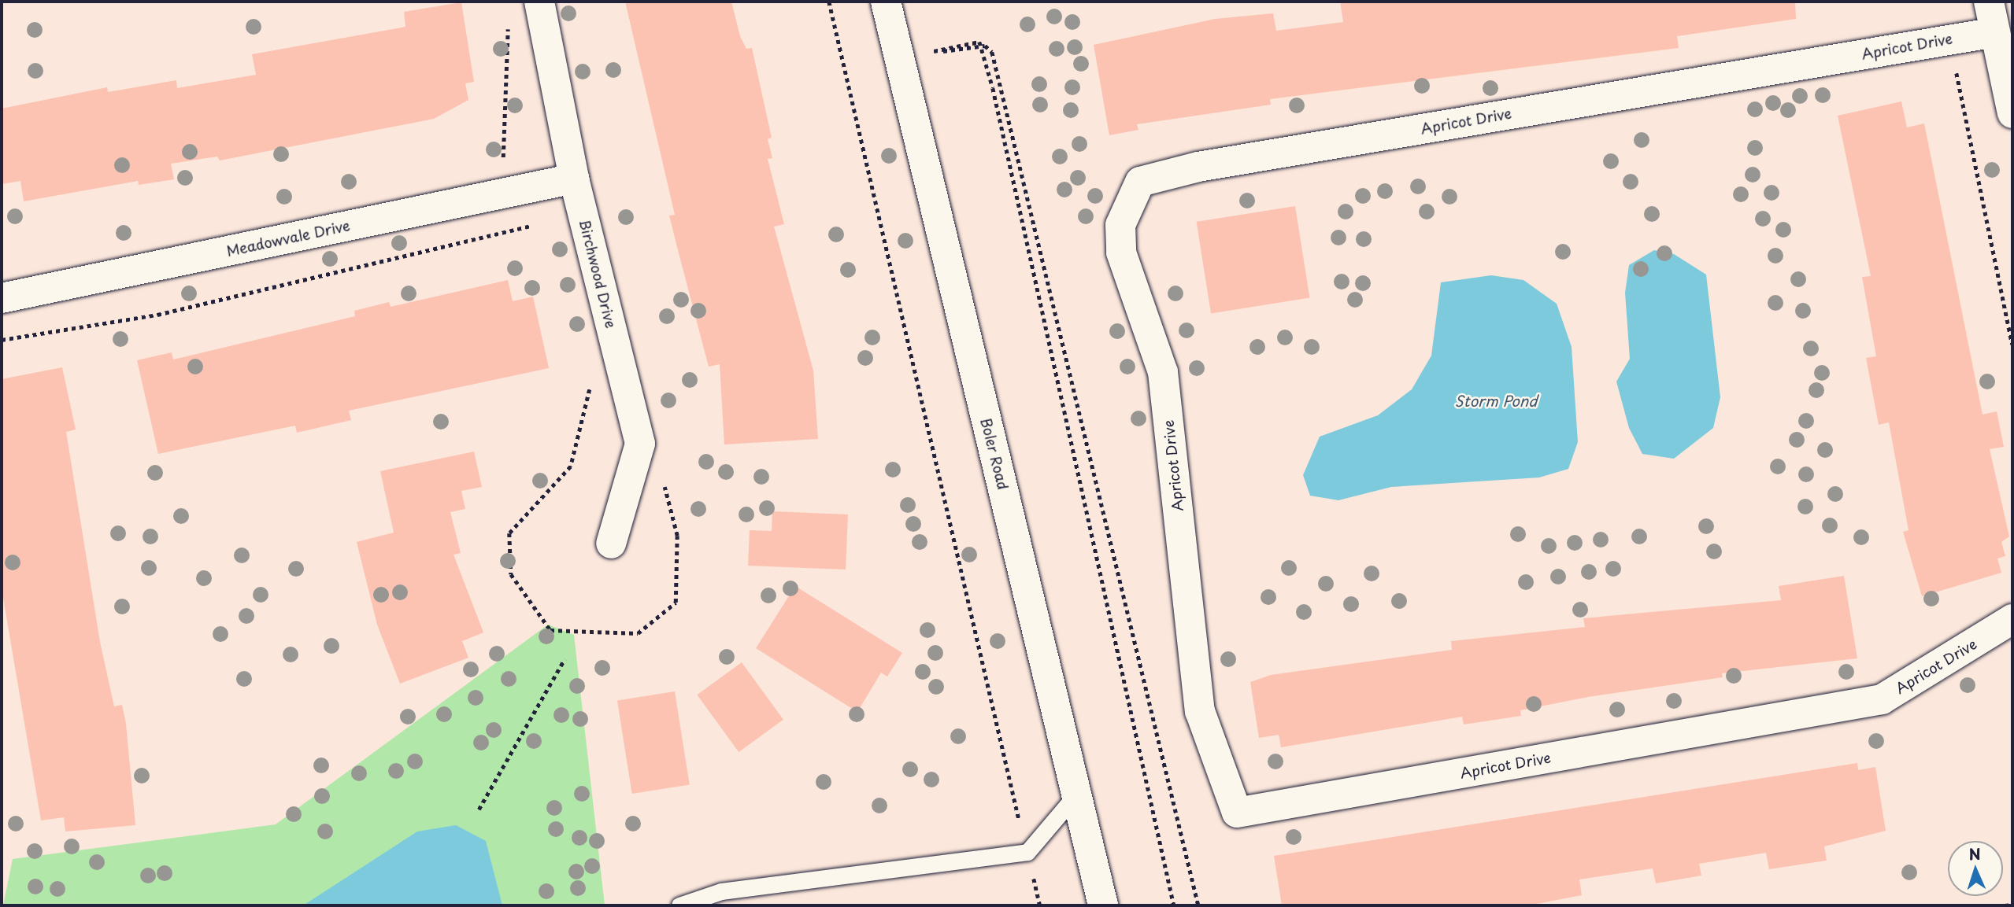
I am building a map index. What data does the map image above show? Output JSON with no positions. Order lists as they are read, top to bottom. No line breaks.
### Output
{"streets":{"street":["Apricot Drive","Meadowvale Drive","Birchwood Drive","Boler Road"]},"crossings":[["Meadowvale Drive","Birchwood Drive"]],"water":["Storm Pond"],"north":"top"}
